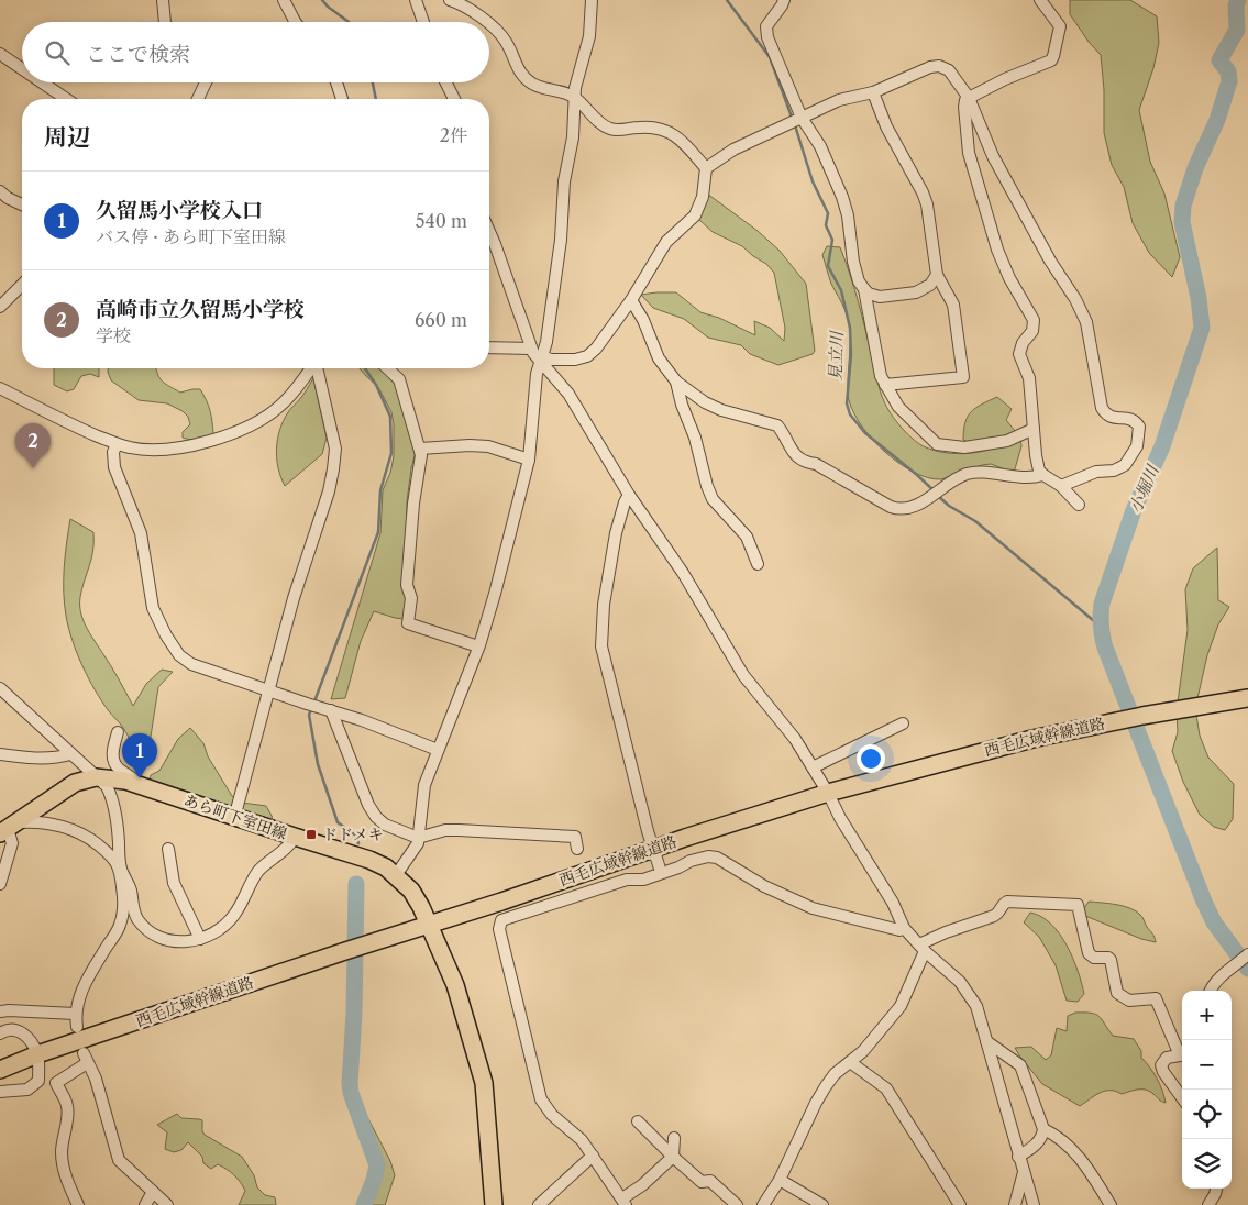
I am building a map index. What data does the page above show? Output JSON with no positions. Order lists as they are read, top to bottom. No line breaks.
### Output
{"streets":{"main road":["西毛広域幹線道路","あら町下室田線"]},"crossings":[["西毛広域幹線道路","あら町下室田線"]],"water":["見立川","小堀川"],"places":{"transit":["ドドメキ"]},"page":{"search":"ここで検索","heading":["周辺","2件"],"list":[{"mark":"1","name":"久留馬小学校入口","note":"バス停 · あら町下室田線","value":"540 m"},{"mark":"2","name":"高崎市立久留馬小学校","note":"学校","value":"660 m"}],"pins":["2","1"],"map_buttons":["+","−"]}}
